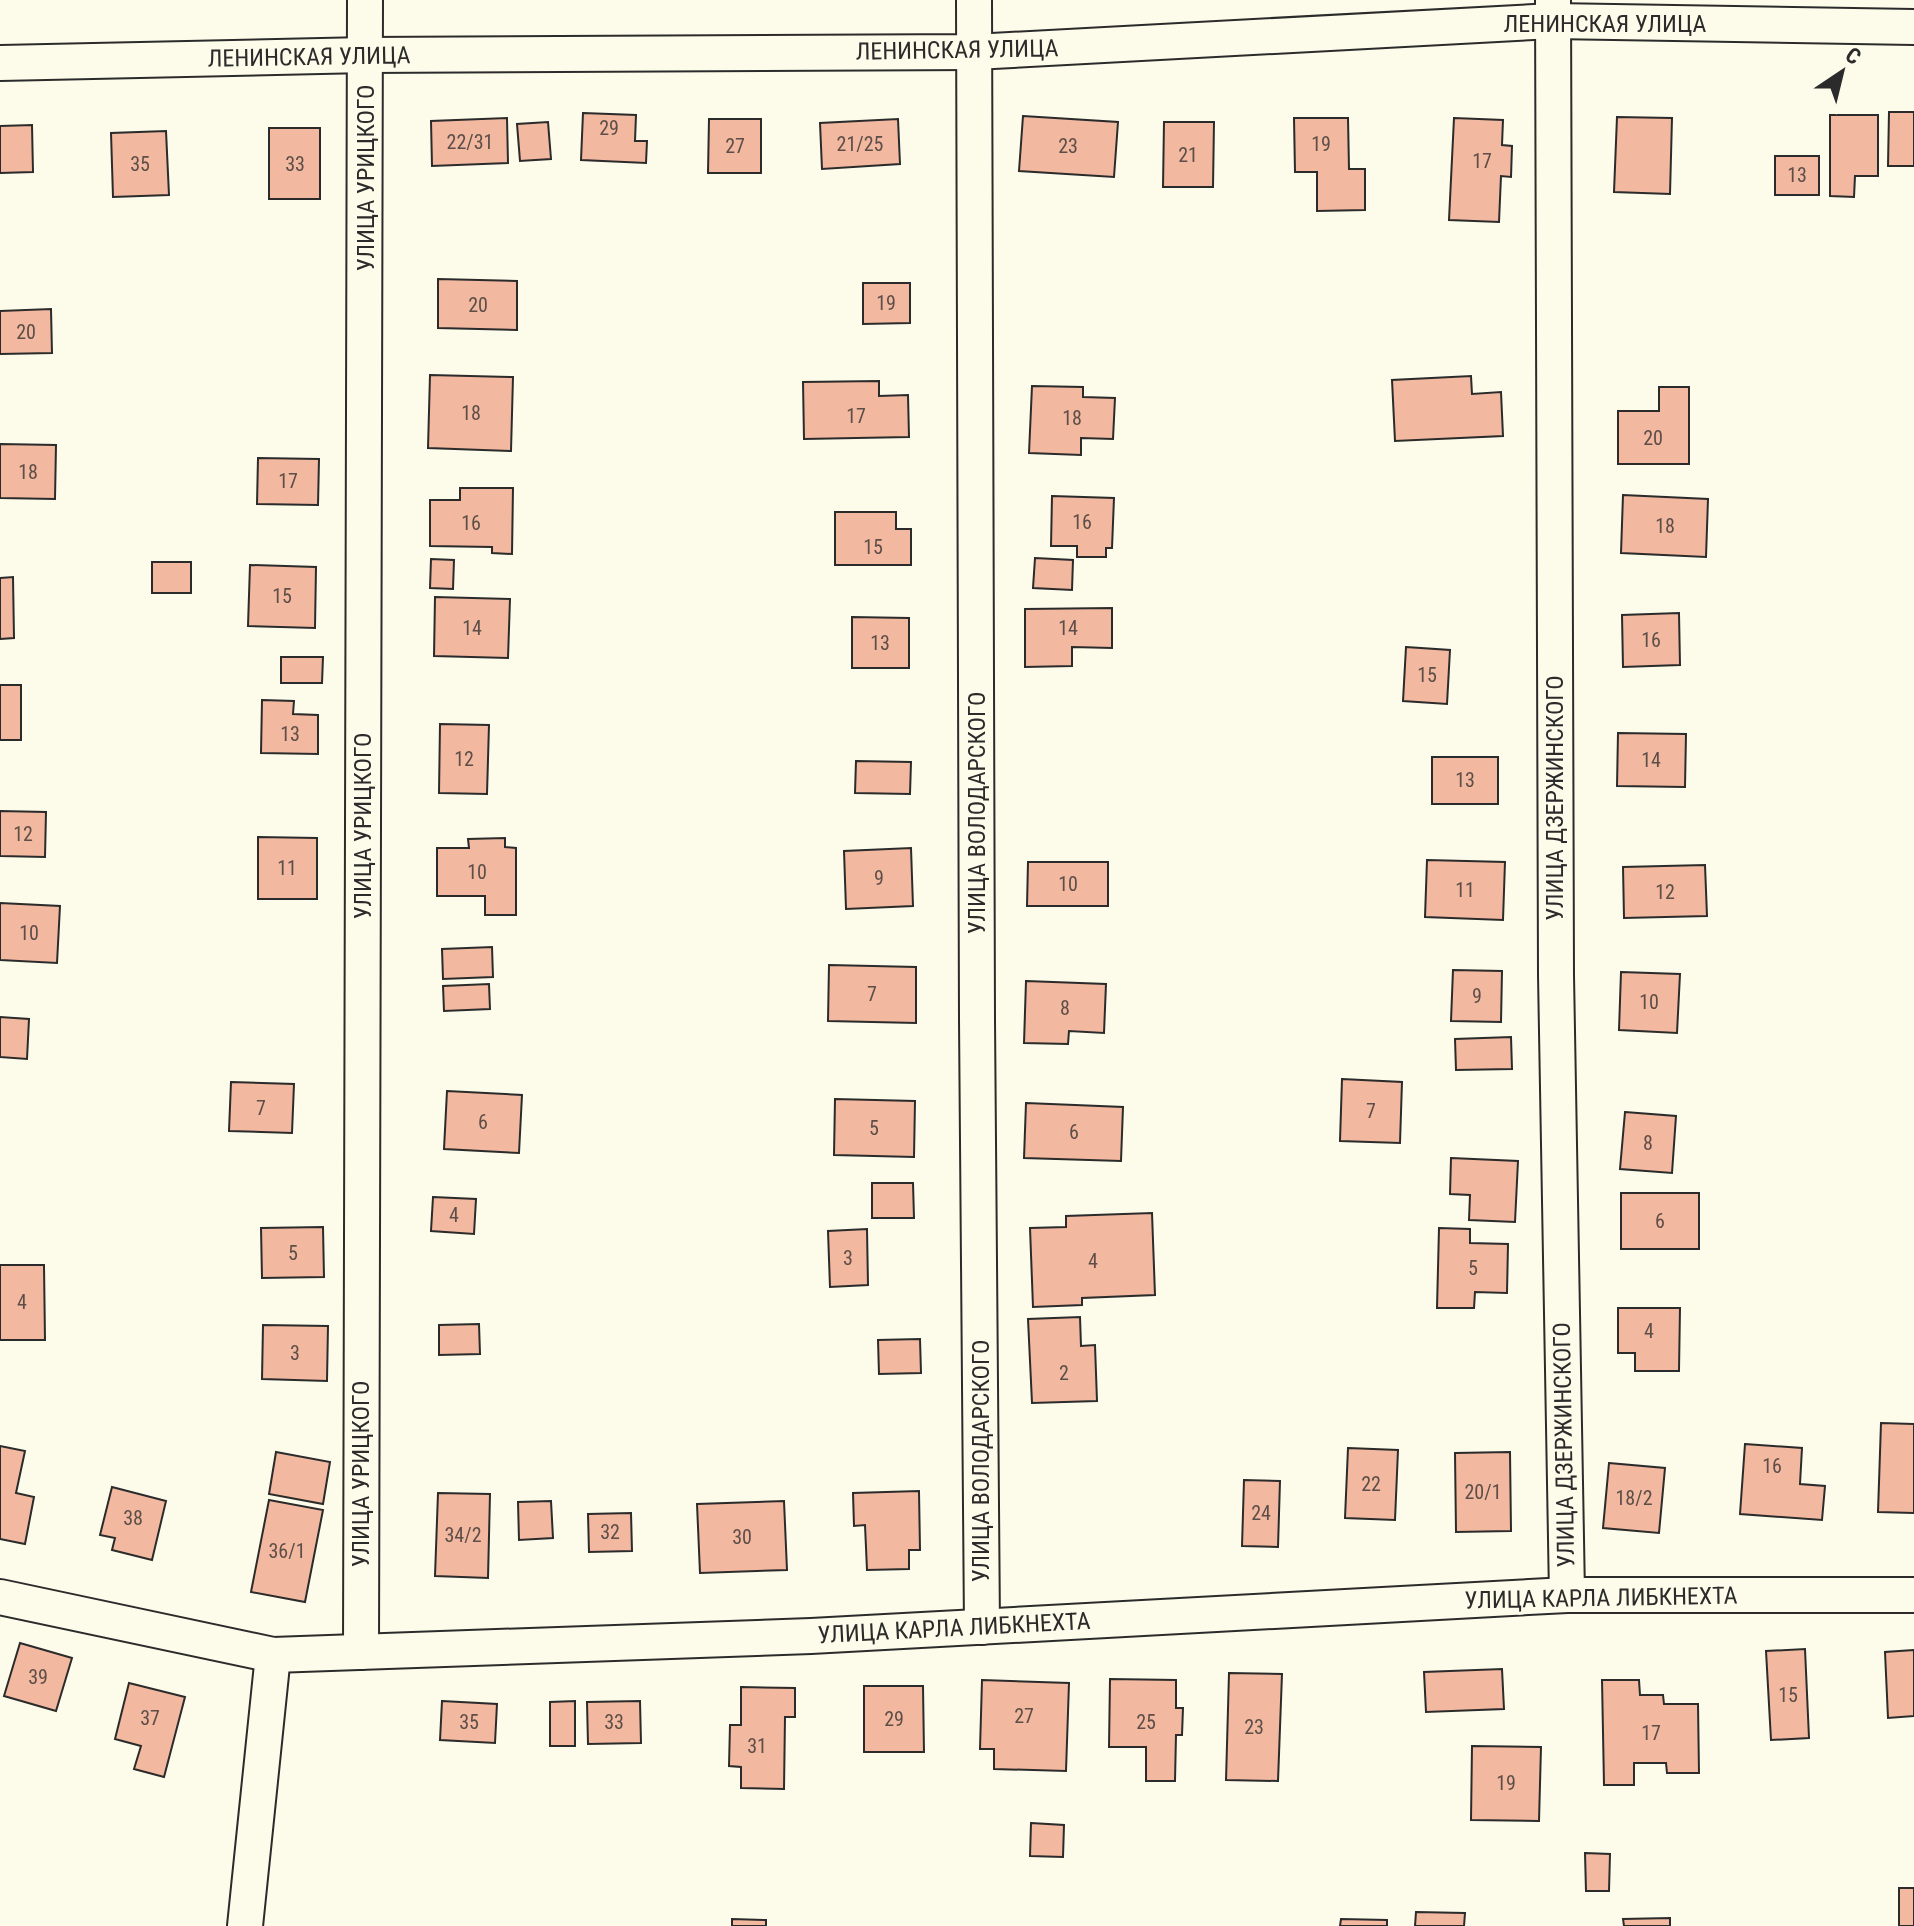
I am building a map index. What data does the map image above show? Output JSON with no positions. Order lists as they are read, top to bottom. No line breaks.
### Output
{"streets":{"street":["ЛЕНИНСКАЯ УЛИЦА","УЛИЦА УРИЦКОГО","УЛИЦА ДЗЕРЖИНСКОГО","УЛИЦА ВОЛОДАРСКОГО","УЛИЦА КАРЛА ЛИБКНЕХТА"]},"crossings":[["ЛЕНИНСКАЯ УЛИЦА","УЛИЦА УРИЦКОГО"],["ЛЕНИНСКАЯ УЛИЦА","УЛИЦА ДЗЕРЖИНСКОГО"],["ЛЕНИНСКАЯ УЛИЦА","УЛИЦА ВОЛОДАРСКОГО"],["УЛИЦА УРИЦКОГО","УЛИЦА КАРЛА ЛИБКНЕХТА"],["УЛИЦА ДЗЕРЖИНСКОГО","УЛИЦА КАРЛА ЛИБКНЕХТА"],["УЛИЦА ВОЛОДАРСКОГО","УЛИЦА КАРЛА ЛИБКНЕХТА"]],"house_numbers":["29","22/31","21/25","19","27","23","21","17","35","33","13","19","20","20","18","17","18","20","18","17","16","16","18","15","15","14","14","16","13","15","13","12","14","13","12","11","10","9","10","11","12","10","7","9","10","8","7","7","6","5","6","8","4","6","5","3","4","5","4","4","3","2","16","22","20/1","18/2","24","38","32","34/2","30","36/1","39","15","27","37","29","35","33","25","23","17","31","19"],"north":"top right"}
